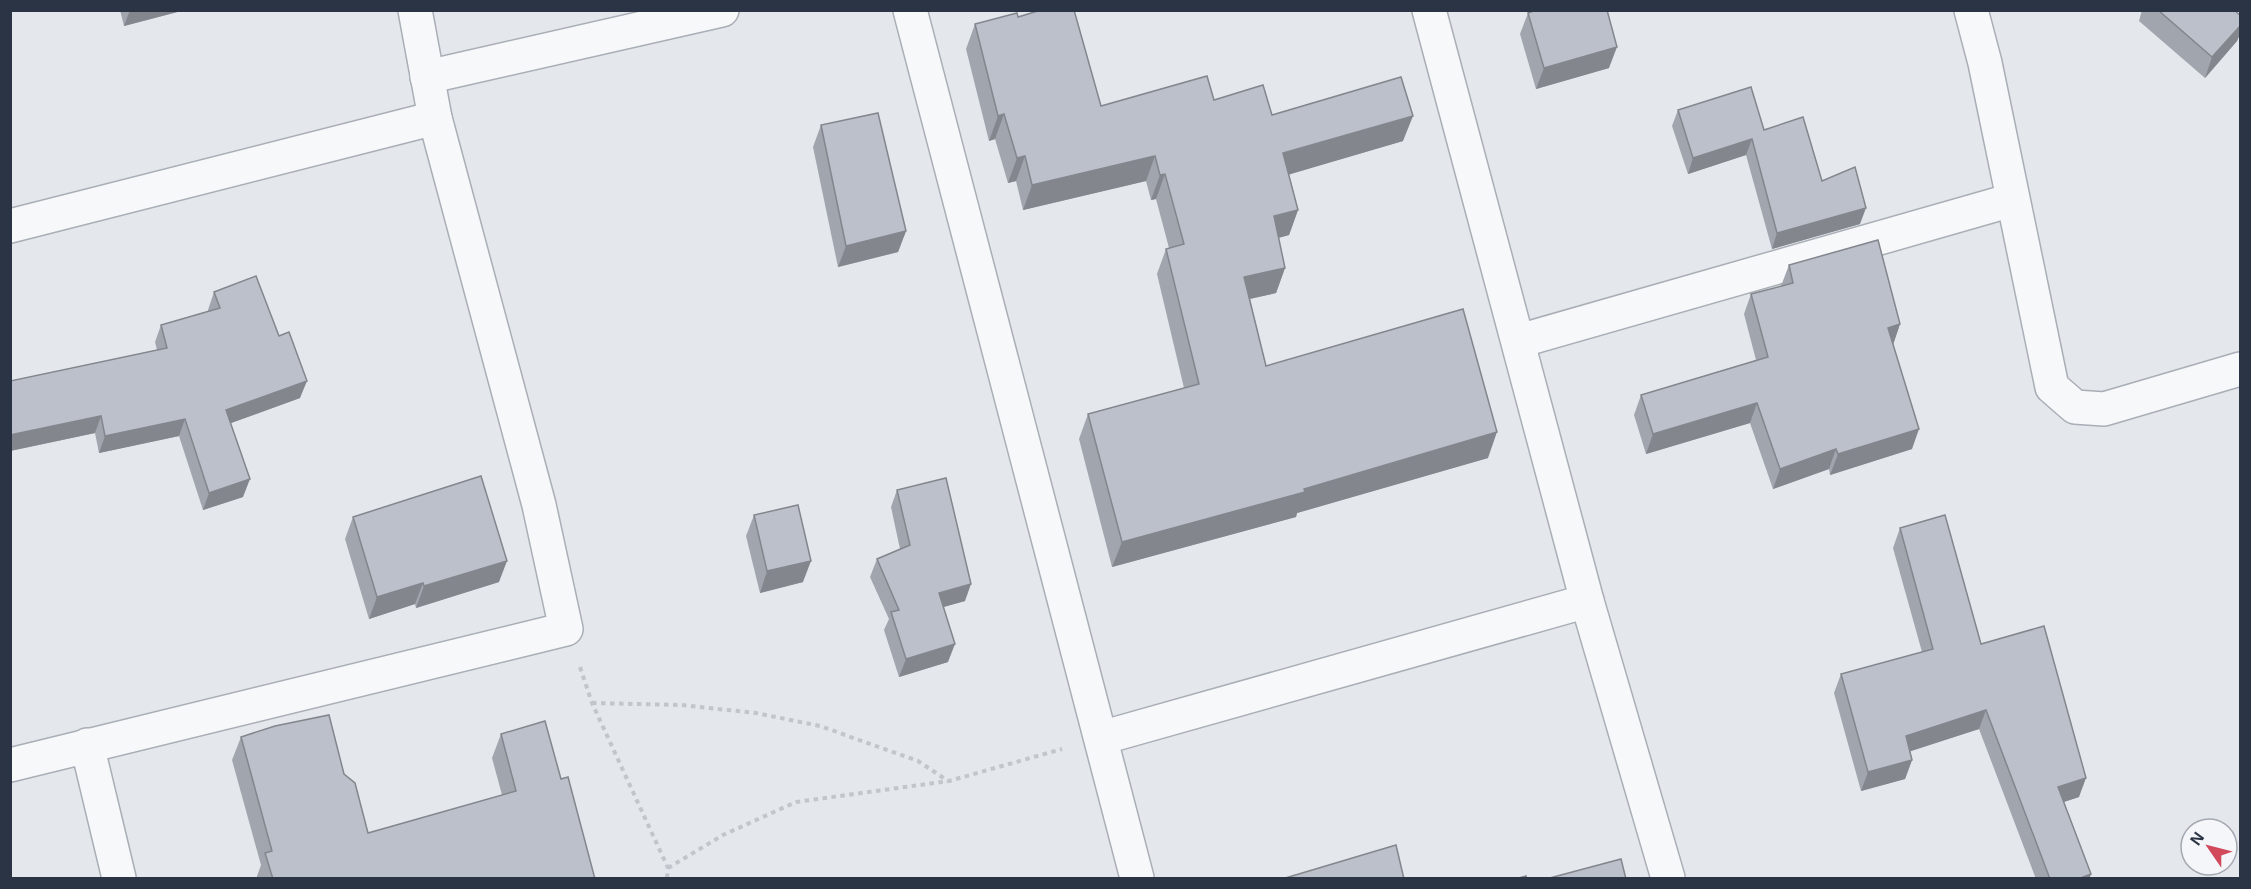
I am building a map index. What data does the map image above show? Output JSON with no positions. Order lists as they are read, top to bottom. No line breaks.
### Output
{"north":"top left"}
